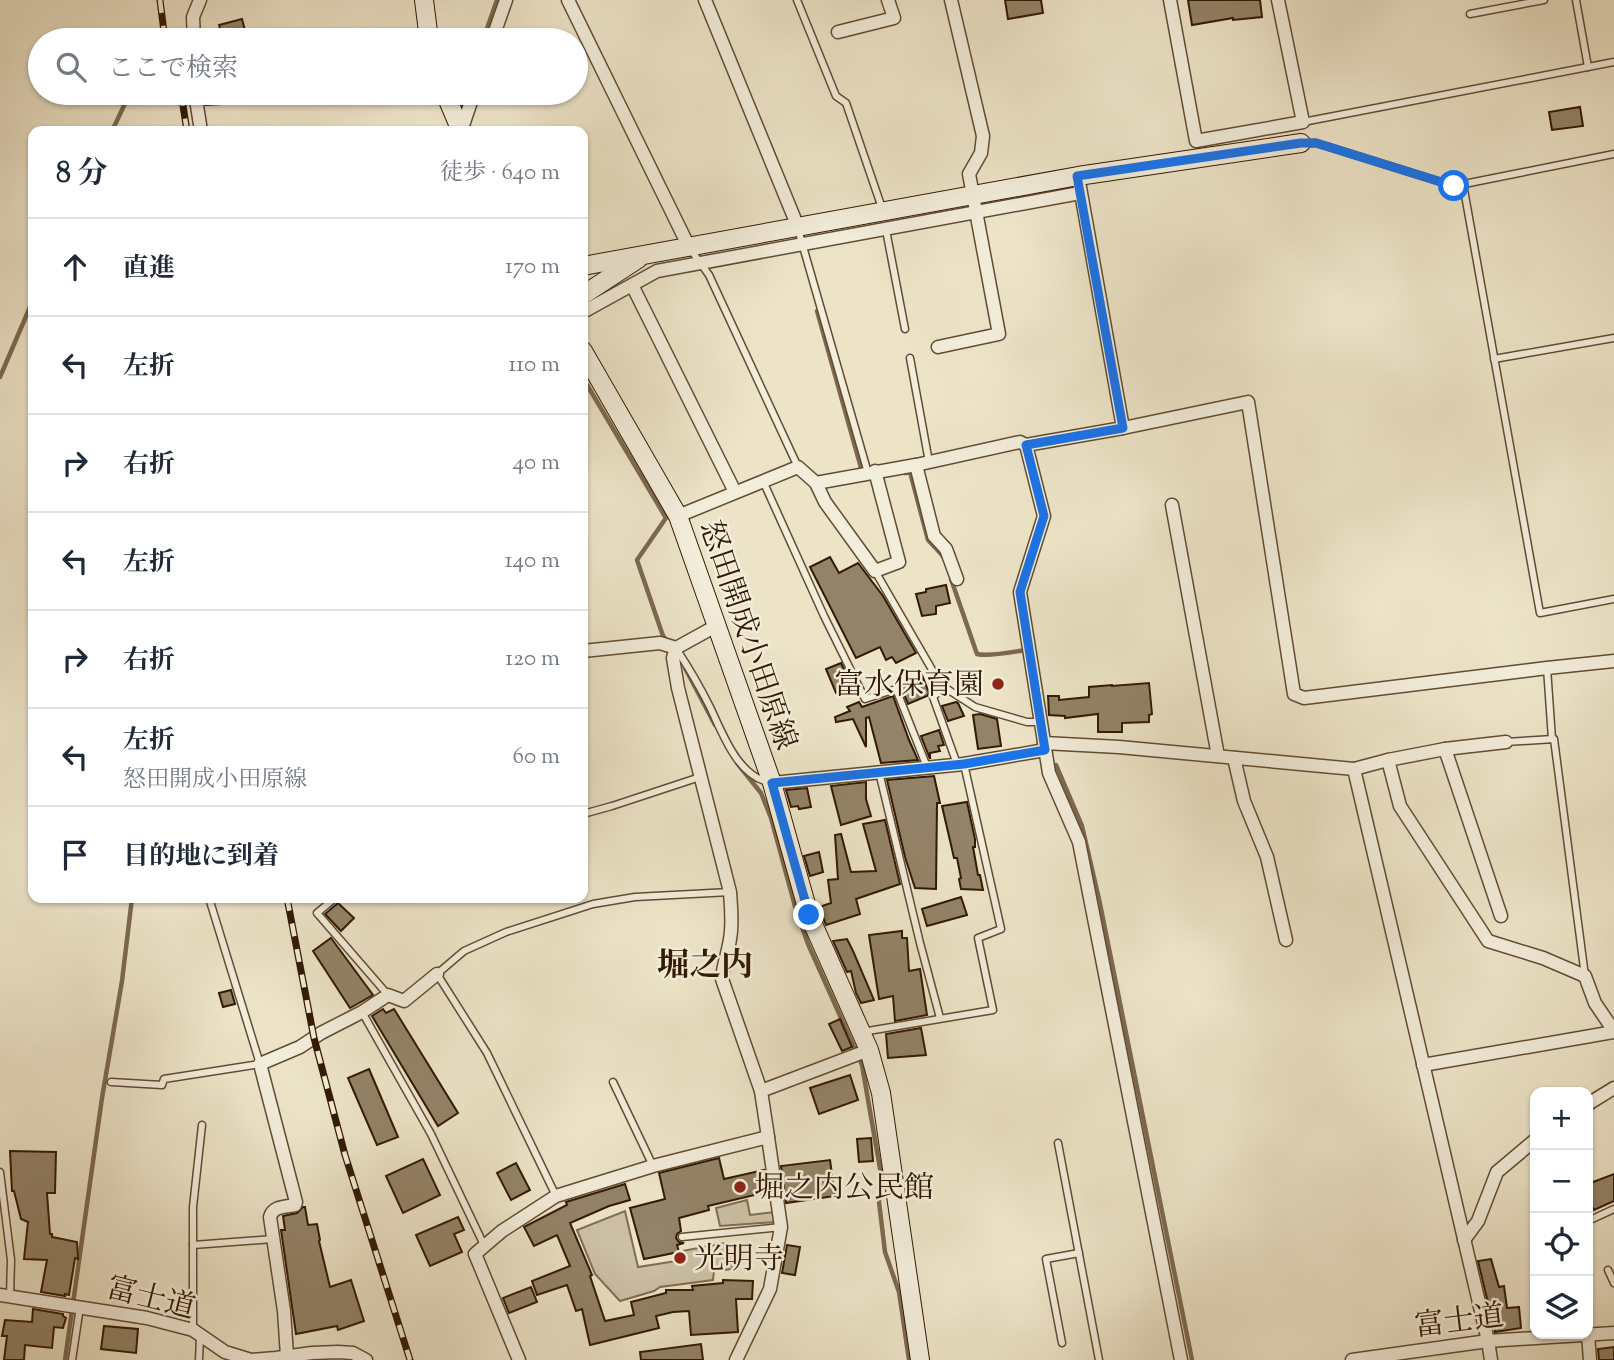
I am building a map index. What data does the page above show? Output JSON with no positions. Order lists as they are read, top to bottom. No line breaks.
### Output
{"streets":{"main road":["怒田開成小田原線"],"street":["富士道"]},"districts":["堀之内"],"places":["富水保育園","堀之内公民館","光明寺"],"page":{"search":"ここで検索","heading":["8 分","徒歩 · 640 m"],"list":[["直進","170 m"],["左折","110 m"],["右折","40 m"],["左折","140 m"],["右折","120 m"],["左折","怒田開成小田原線","60 m"],"目的地に到着"],"map_buttons":["+","−"]}}
